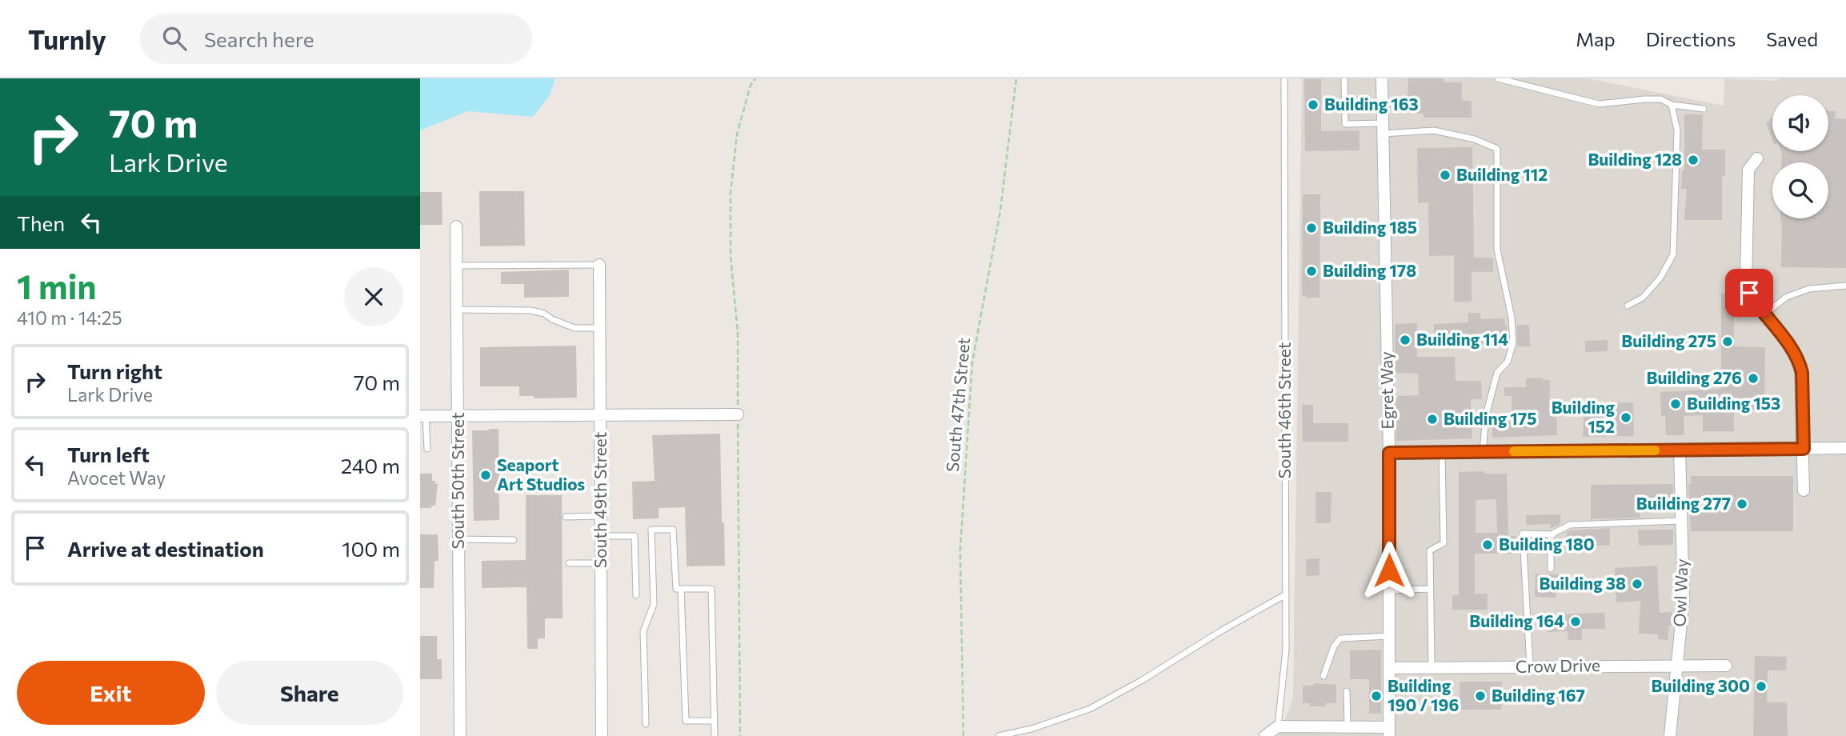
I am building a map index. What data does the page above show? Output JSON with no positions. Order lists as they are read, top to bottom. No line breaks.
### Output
{"streets":{"street":["Egret Way","South 50th Street","South 49th Street","Owl Way","Crow Drive"],"lane":["South 46th Street"],"path":["South 47th Street"]},"crossings":[["Egret Way","Crow Drive"],["Owl Way","Crow Drive"]],"places":["Building 163","Building 128","Building 112","Building 185","Building 178","Building 114","Building 275","Building 276","Building 153","Building 152","Building 175","Seaport Art Studios","Building 277","Building 180","Building 38","Building 164","Building 300","Building 190 / 196","Building 167"],"page":{"header":"Turnly","search":"Search here","nav":["Map","Directions","Saved"],"turn":["70 m","Lark Drive"],"then":"Then","heading":["1 min","410 m · 14:25"],"list":[{"name":"Turn right","note":"Lark Drive","value":"70 m"},{"name":"Turn left","note":"Avocet Way","value":"240 m"},{"name":"Arrive at destination","value":"100 m"}],"buttons":["Exit","Share"]}}
